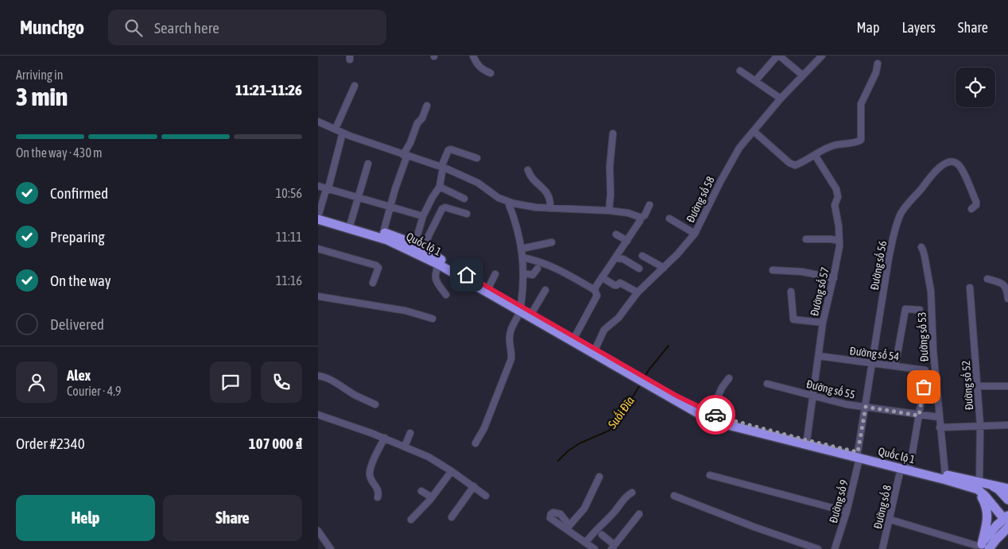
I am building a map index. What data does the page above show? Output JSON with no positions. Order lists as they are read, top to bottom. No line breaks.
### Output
{"streets":{"highway":["Quốc lộ 1"],"street":["Đường số 58","Đường số 56","Đường số 57","Đường số 53","Đường số 54","Đường số 52","Đường số 55","Đường số 9","Đường số 8"]},"crossings":[["Đường số 58","Quốc lộ 1"],["Quốc lộ 1","Đường số 56"],["Quốc lộ 1","Đường số 57"],["Quốc lộ 1","Đường số 53"],["Quốc lộ 1","Đường số 54"],["Quốc lộ 1","Đường số 52"],["Quốc lộ 1","Đường số 9"],["Quốc lộ 1","Đường số 8"],["Đường số 56","Đường số 54"],["Đường số 56","Đường số 55"],["Đường số 56","Đường số 9"],["Đường số 57","Đường số 54"],["Đường số 57","Đường số 55"],["Đường số 53","Đường số 55"],["Đường số 54","Đường số 55"]],"water":["Suối Đĩa"],"page":{"header":"Munchgo","search":"Search here","nav":["Map","Layers","Share"],"heading":["3 min","Arriving in","11:21–11:26"],"panel":["Alex","Courier · 4.9","Order #2340","107 000 ₫"],"bar":"On the way · 430 m","list":[["Confirmed","10:56"],["Preparing","11:11"],["On the way","11:16"],"Delivered"],"buttons":["Help","Share"]}}
